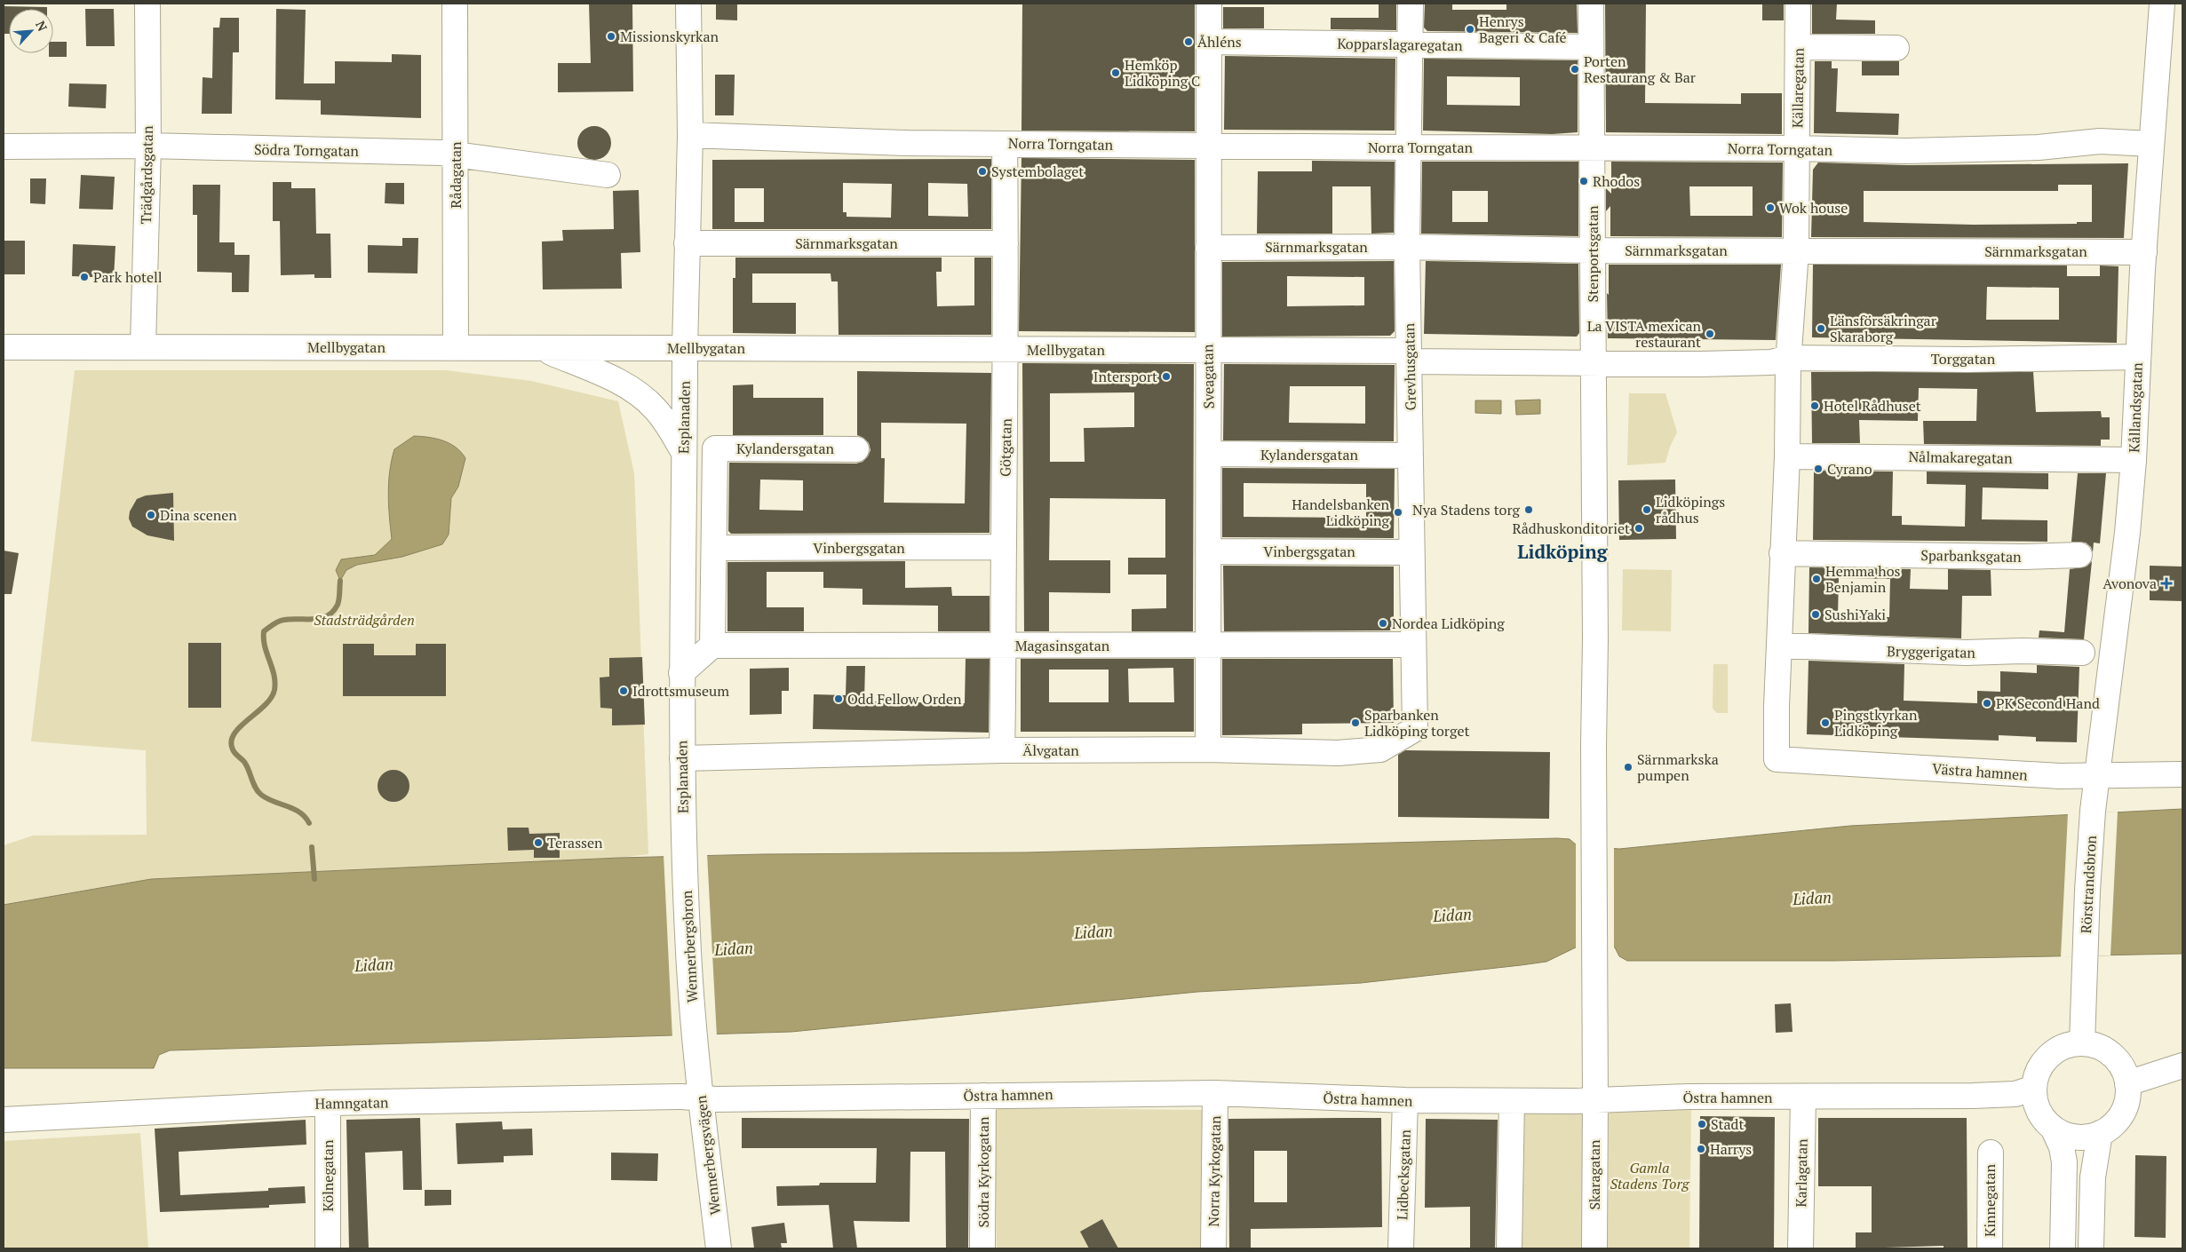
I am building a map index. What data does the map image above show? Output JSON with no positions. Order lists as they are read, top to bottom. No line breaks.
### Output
{"streets":{"street":["Kopparslagaregatan","Källaregatan","Norra Torngatan","Södra Torngatan","Trädgårdsgatan","Rådagatan","Särnmarksgatan","Stenportsgatan","Mellbygatan","Torggatan","Grevhusgatan","Sveagatan","Kållandsgatan","Esplanaden","Götgatan","Kylandersgatan","Nålmakaregatan","Vinbergsgatan","Sparbanksgatan","Magasinsgatan","Bryggerigatan","Älvgatan","Västra hamnen","Rörstrandsbron","Wennerbergsbron","Östra hamnen","Hamngatan","Wennerbergsvägen","Norra Kyrkogatan","Södra Kyrkogatan","Karlagatan","Lidbecksgatan","Skaragatan","Kölnegatan","Kinnegatan"]},"crossings":[["Kopparslagaregatan","Stenportsgatan"],["Kopparslagaregatan","Grevhusgatan"],["Kopparslagaregatan","Sveagatan"],["Källaregatan","Norra Torngatan"],["Källaregatan","Särnmarksgatan"],["Källaregatan","Torggatan"],["Norra Torngatan","Stenportsgatan"],["Norra Torngatan","Grevhusgatan"],["Norra Torngatan","Sveagatan"],["Norra Torngatan","Kållandsgatan"],["Norra Torngatan","Esplanaden"],["Norra Torngatan","Götgatan"],["Södra Torngatan","Trädgårdsgatan"],["Södra Torngatan","Rådagatan"],["Trädgårdsgatan","Mellbygatan"],["Rådagatan","Mellbygatan"],["Särnmarksgatan","Stenportsgatan"],["Särnmarksgatan","Grevhusgatan"],["Särnmarksgatan","Sveagatan"],["Särnmarksgatan","Kållandsgatan"],["Särnmarksgatan","Esplanaden"],["Särnmarksgatan","Götgatan"],["Stenportsgatan","Mellbygatan"],["Stenportsgatan","Torggatan"],["Stenportsgatan","Skaragatan"],["Mellbygatan","Torggatan"],["Mellbygatan","Grevhusgatan"],["Mellbygatan","Sveagatan"],["Mellbygatan","Esplanaden"],["Mellbygatan","Götgatan"],["Torggatan","Kållandsgatan"],["Grevhusgatan","Kylandersgatan"],["Grevhusgatan","Vinbergsgatan"],["Grevhusgatan","Magasinsgatan"],["Grevhusgatan","Älvgatan"],["Sveagatan","Kylandersgatan"],["Sveagatan","Vinbergsgatan"],["Sveagatan","Magasinsgatan"],["Sveagatan","Älvgatan"],["Kållandsgatan","Nålmakaregatan"],["Kållandsgatan","Västra hamnen"],["Kållandsgatan","Rörstrandsbron"],["Esplanaden","Älvgatan"],["Esplanaden","Wennerbergsbron"],["Götgatan","Vinbergsgatan"],["Götgatan","Magasinsgatan"],["Götgatan","Älvgatan"],["Kylandersgatan","Vinbergsgatan"],["Bryggerigatan","Västra hamnen"],["Rörstrandsbron","Östra hamnen"],["Wennerbergsbron","Wennerbergsvägen"],["Östra hamnen","Hamngatan"],["Östra hamnen","Wennerbergsvägen"],["Östra hamnen","Norra Kyrkogatan"],["Östra hamnen","Södra Kyrkogatan"],["Östra hamnen","Karlagatan"],["Östra hamnen","Lidbecksgatan"],["Östra hamnen","Skaragatan"],["Hamngatan","Wennerbergsvägen"],["Hamngatan","Kölnegatan"]],"districts":["Lidköping"],"water":["Lidan"],"parks":["Stadsträdgården","Gamla Stadens Torg"],"places":{"other":["Henrys Bageri & Café","Missionskyrkan","Åhléns","Porten Restaurang & Bar","Hemköp Lidköping C","Systembolaget","Rhodos","Wok house","Park hotell","Länsförsäkringar Skaraborg","La VISTA mexican restaurant","Intersport","Hotel Rådhuset","Cyrano","Nya Stadens torg","Lidköpings rådhus","Handelsbanken Lidköping","Dina scenen","Rådhuskonditoriet","Hemma hos Benjamin","SushiYaki","Nordea Lidköping","Idrottsmuseum","Odd Fellow Orden","PK Second Hand","Sparbanken Lidköping torget","Pingstkyrkan Lidköping","Särnmarkska pumpen","Terassen","Stadt","Harrys"],"health":["Avonova"]},"north":"top right"}
